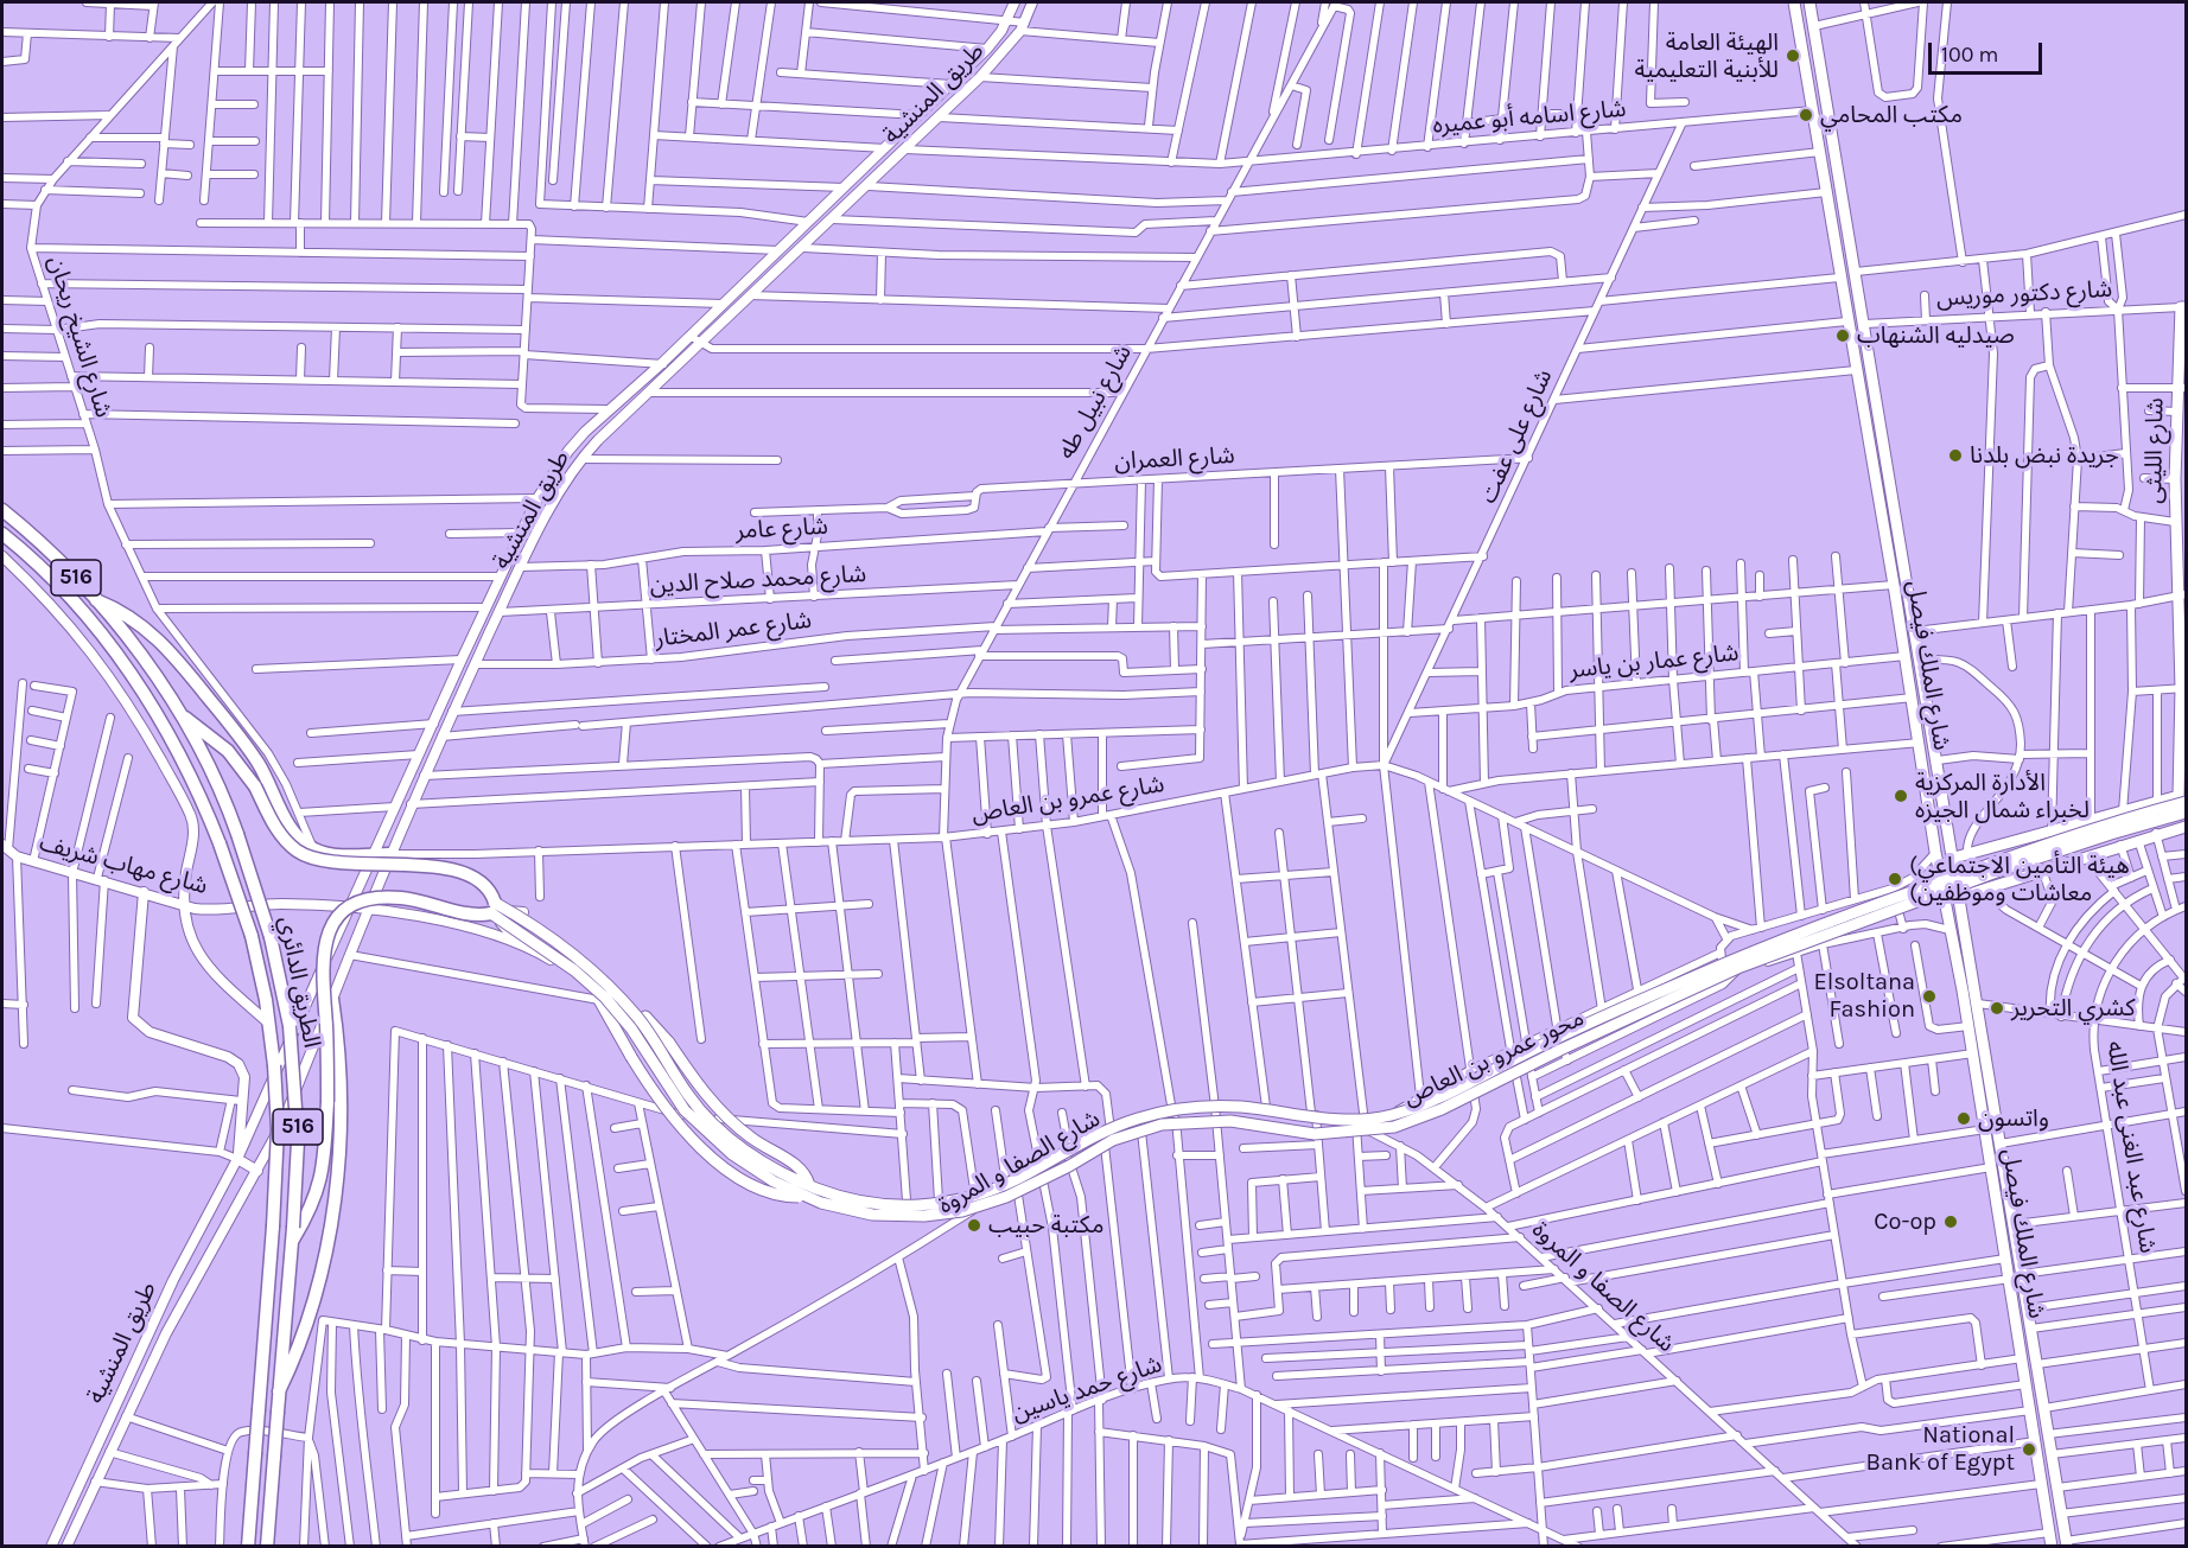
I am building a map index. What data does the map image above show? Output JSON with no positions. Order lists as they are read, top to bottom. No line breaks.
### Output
{"streets":{"highway":["516","الطريق الدائري"],"main road":["شارع الليثى","شارع الملك فيصل","محور عمرو بن العاص"],"street":["طريق المنشية","شارع اسامه أبو عميره","شارع دكتور موريس","شارع الشيخ ريحان","شارع نبيل طه","شارع على عفت","شارع العمران","شارع عامر","شارع محمد صلاح الدين","شارع عمر المختار","شارع عمار بن ياسر","شارع عمرو بن العاص","شارع مهاب شريف","شارع عبد الغنى عبد الله","شارع الصفا و المروة","شارع حمد ياسين"]},"crossings":[["طريق المنشية","شارع اسامه أبو عميره"],["طريق المنشية","شارع عامر"],["طريق المنشية","شارع محمد صلاح الدين"],["طريق المنشية","شارع عمر المختار"],["طريق المنشية","شارع عمرو بن العاص"],["طريق المنشية","شارع مهاب شريف"],["شارع اسامه أبو عميره","شارع نبيل طه"],["شارع اسامه أبو عميره","شارع على عفت"],["شارع اسامه أبو عميره","شارع الملك فيصل"],["شارع دكتور موريس","شارع الليثى"],["شارع دكتور موريس","شارع الملك فيصل"],["شارع نبيل طه","شارع العمران"],["شارع نبيل طه","شارع عامر"],["شارع نبيل طه","شارع محمد صلاح الدين"],["شارع نبيل طه","شارع عمر المختار"],["شارع نبيل طه","شارع عمرو بن العاص"],["شارع على عفت","شارع العمران"],["شارع على عفت","شارع عمار بن ياسر"],["شارع على عفت","شارع عمرو بن العاص"],["شارع الليثى","محور عمرو بن العاص"],["شارع عمار بن ياسر","شارع الملك فيصل"]],"places":["الهيئة العامة للأبنية التعليمية","مكتب المحامي","صيدليه الشنهاب","جريدة نبض بلدنا","الأدارة المركزية لخبراء شمال الجيزه","(هيئة التأمين الاجتماعي (معاشات وموظفين","Elsoltana Fashion","كشري التحرير","واتسون","Co-op","مكتبة حبيب","National Bank of Egypt"],"scale_bar":"100 m"}
